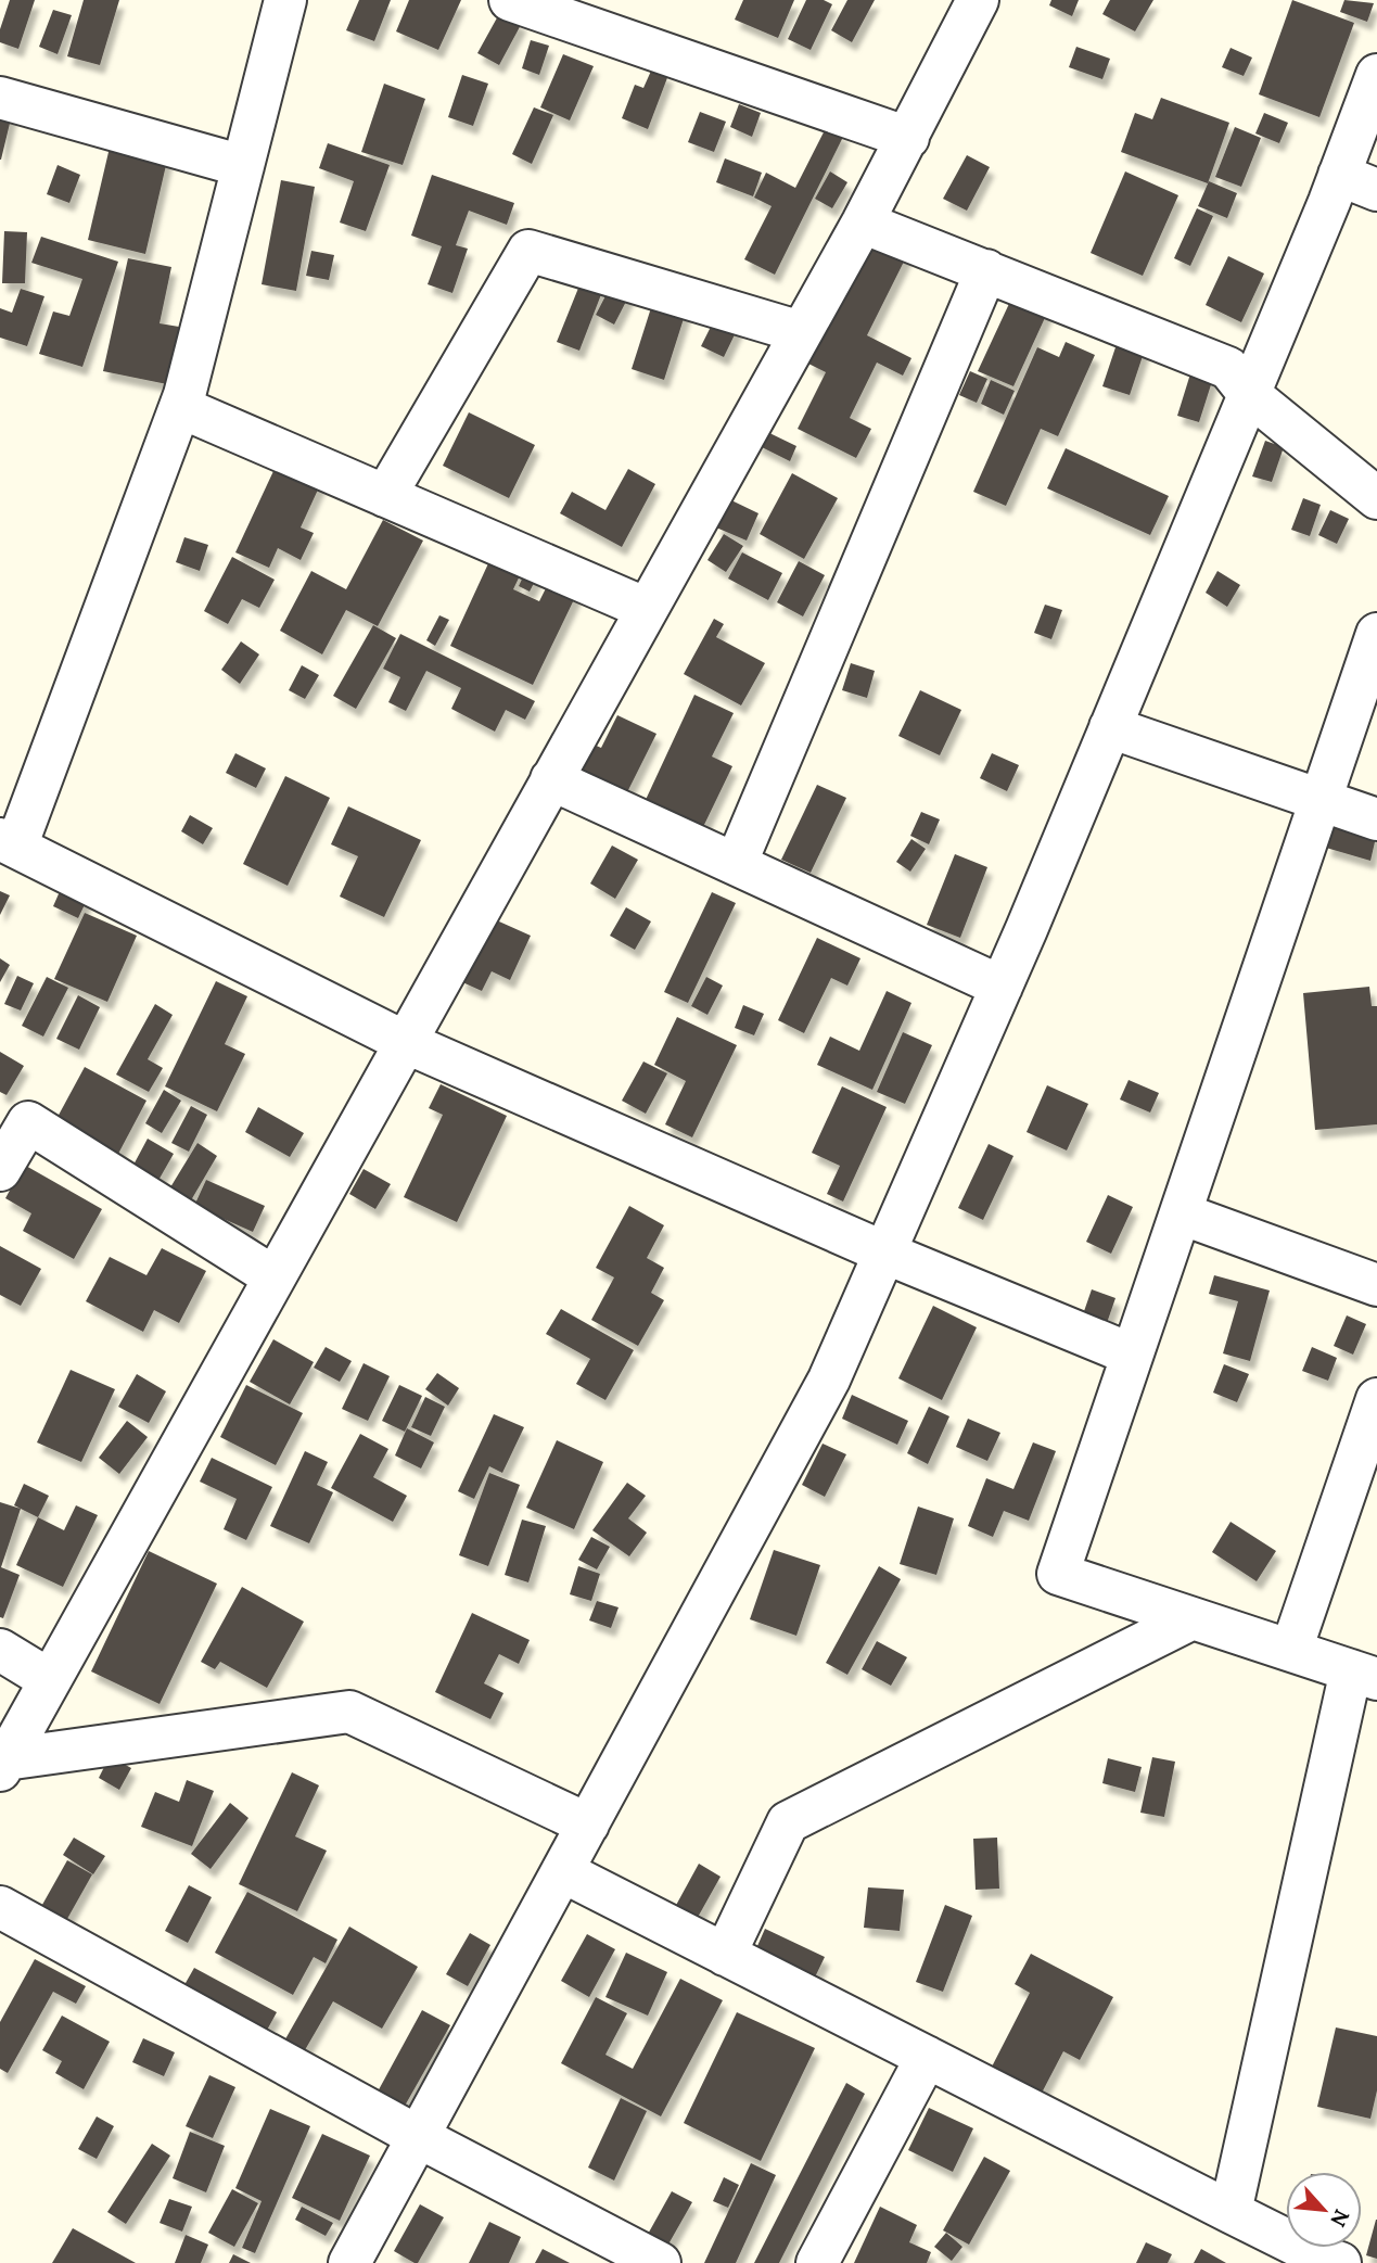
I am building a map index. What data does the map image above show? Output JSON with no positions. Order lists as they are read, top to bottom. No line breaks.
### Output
{"north":"bottom right"}
